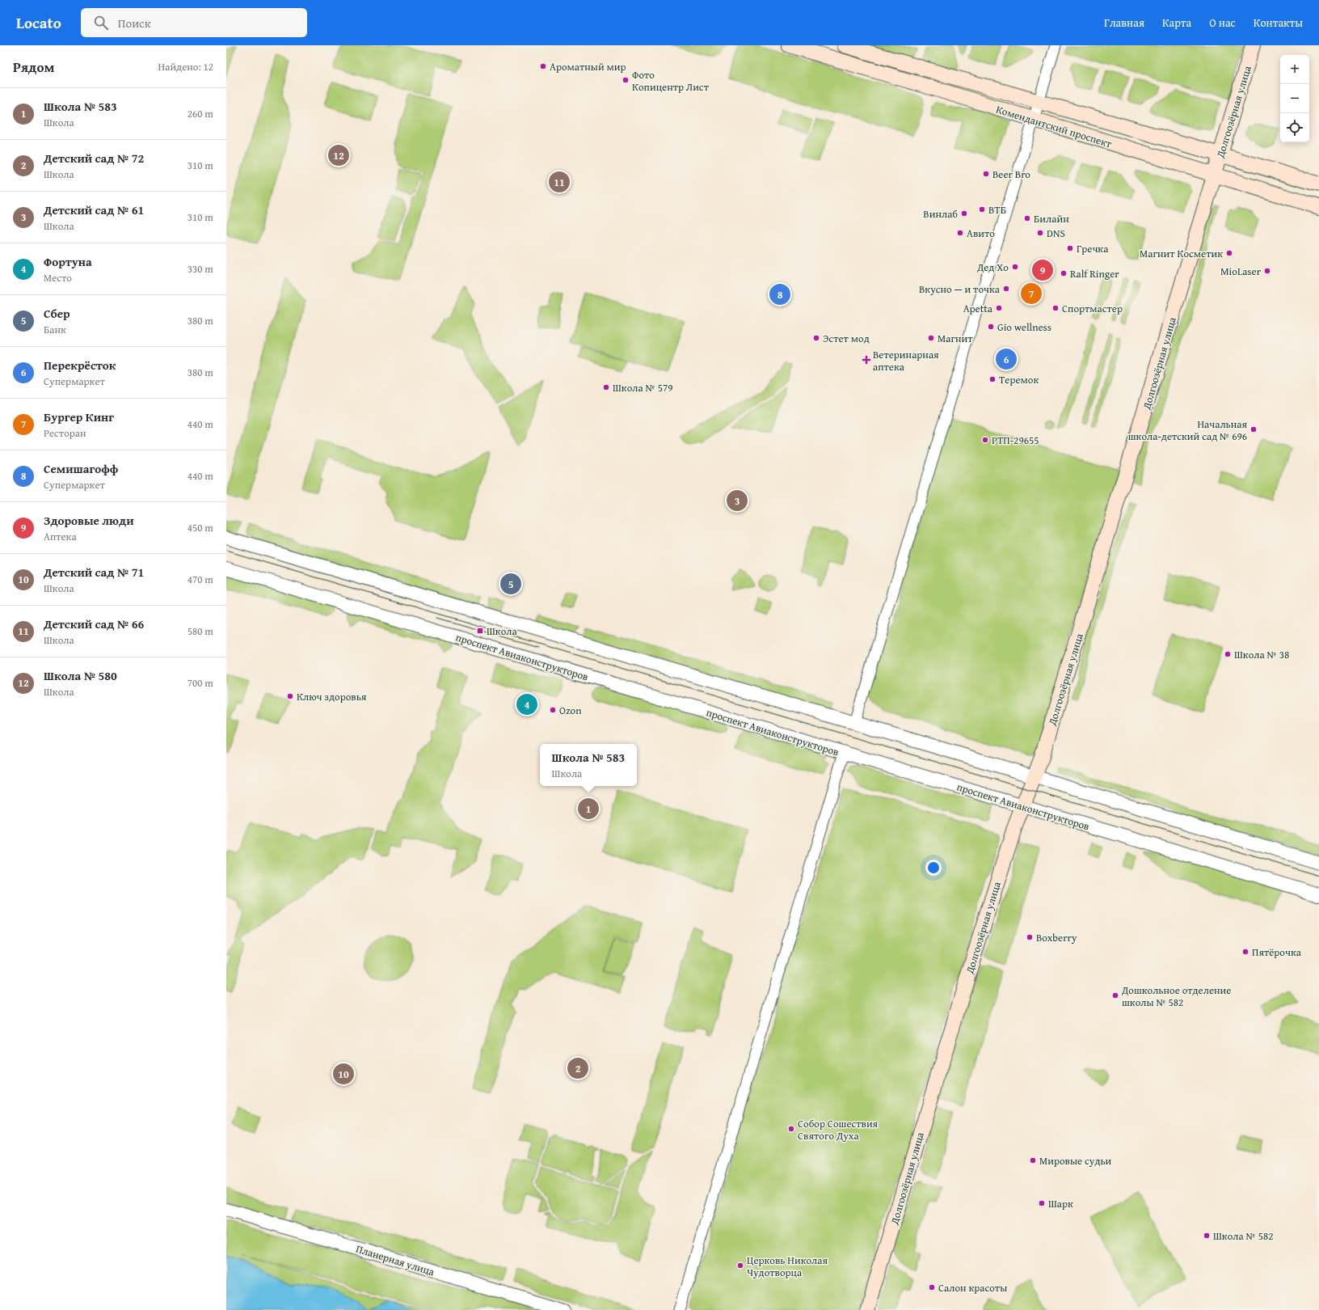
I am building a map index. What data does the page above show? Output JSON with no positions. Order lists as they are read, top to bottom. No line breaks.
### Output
{"streets":{"main road":["Долгоозёрная улица","Комендантский проспект"],"street":["проспект Авиаконструкторов","Планерная улица"]},"crossings":[["Долгоозёрная улица","Комендантский проспект"],["Долгоозёрная улица","проспект Авиаконструкторов"]],"places":{"other":["Ароматный мир","Фото Копицентр Лист","Beer Bro","ВТБ","Винлаб","Билайн","Авито","DNS","Гречка","Магнит Косметик","Дед Хо","MioLaser","Ralf Ringer","Вкусно — и точка","Apetta","Спортмастер","Gio wellness","Эстет мод","Магнит","Теремок","Школа № 579","Начальная школа-детский сад № 696","РТП-29655","Школа № 38","Ключ здоровья","Ozon","Boxberry","Пятёрочка","Дошкольное отделение школы № 582","Собор Сошествия Святого Духа","Мировые судьи","Шарк","Школа № 582","Церковь Николая Чудотворца","Салон красоты"],"health":["Ветеринарная аптека"],"transit":["Школа"]},"page":{"header":"Locato","search":"Поиск","nav":["Главная","Карта","О нас","Контакты"],"heading":["Рядом","Найдено: 12"],"map_buttons":["+","−"],"list":[{"mark":"1","name":"Школа № 583","note":"Школа","value":"260 m"},{"mark":"2","name":"Детский сад № 72","note":"Школа","value":"310 m"},{"mark":"3","name":"Детский сад № 61","note":"Школа","value":"310 m"},{"mark":"4","name":"Фортуна","note":"Место","value":"330 m"},{"mark":"5","name":"Сбер","note":"Банк","value":"380 m"},{"mark":"6","name":"Перекрёсток","note":"Супермаркет","value":"380 m"},{"mark":"7","name":"Бургер Кинг","note":"Ресторан","value":"440 m"},{"mark":"8","name":"Семишагофф","note":"Супермаркет","value":"440 m"},{"mark":"9","name":"Здоровые люди","note":"Аптека","value":"450 m"},{"mark":"10","name":"Детский сад № 71","note":"Школа","value":"470 m"},{"mark":"11","name":"Детский сад № 66","note":"Школа","value":"580 m"},{"mark":"12","name":"Школа № 580","note":"Школа","value":"700 m"}],"pins":["12","11","9","7","8","6","3","5","4","1","2","10"],"popup":["Школа № 583","Школа"]}}
